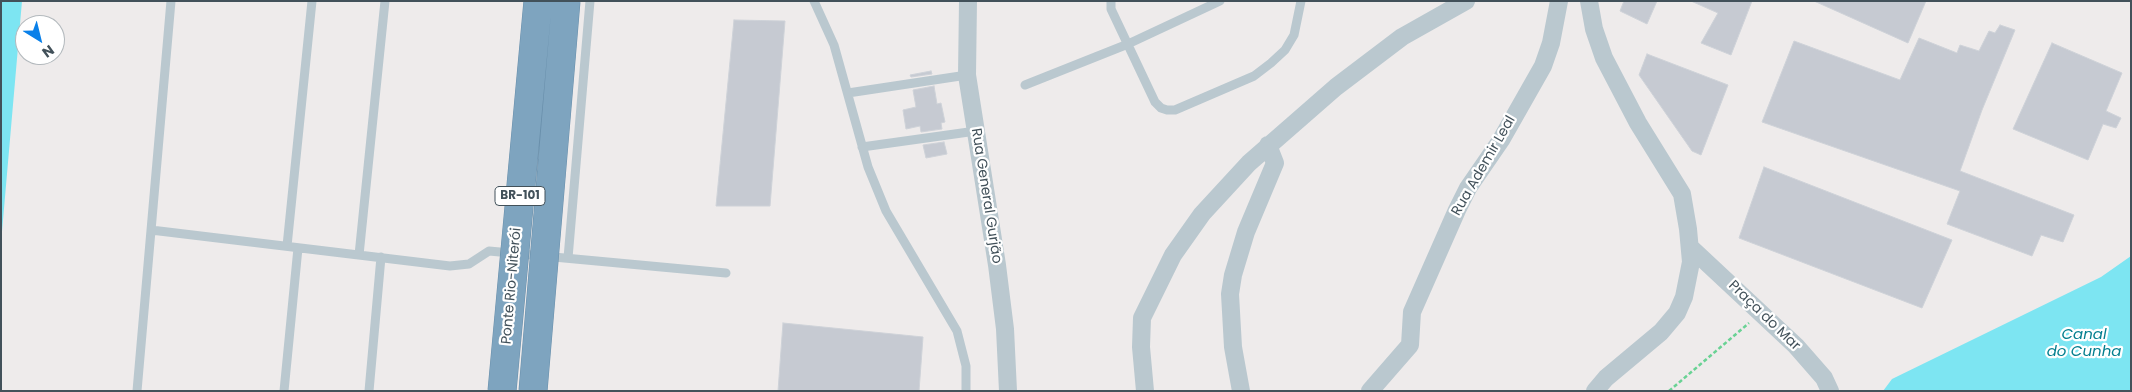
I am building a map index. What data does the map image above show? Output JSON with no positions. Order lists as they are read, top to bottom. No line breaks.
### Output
{"streets":{"highway":["BR-101","Ponte Rio-Niterói"],"street":["Rua Ademir Leal","Rua General Gurjão","Praça do Mar"]},"water":["Canal do Cunha"],"north":"bottom right"}
